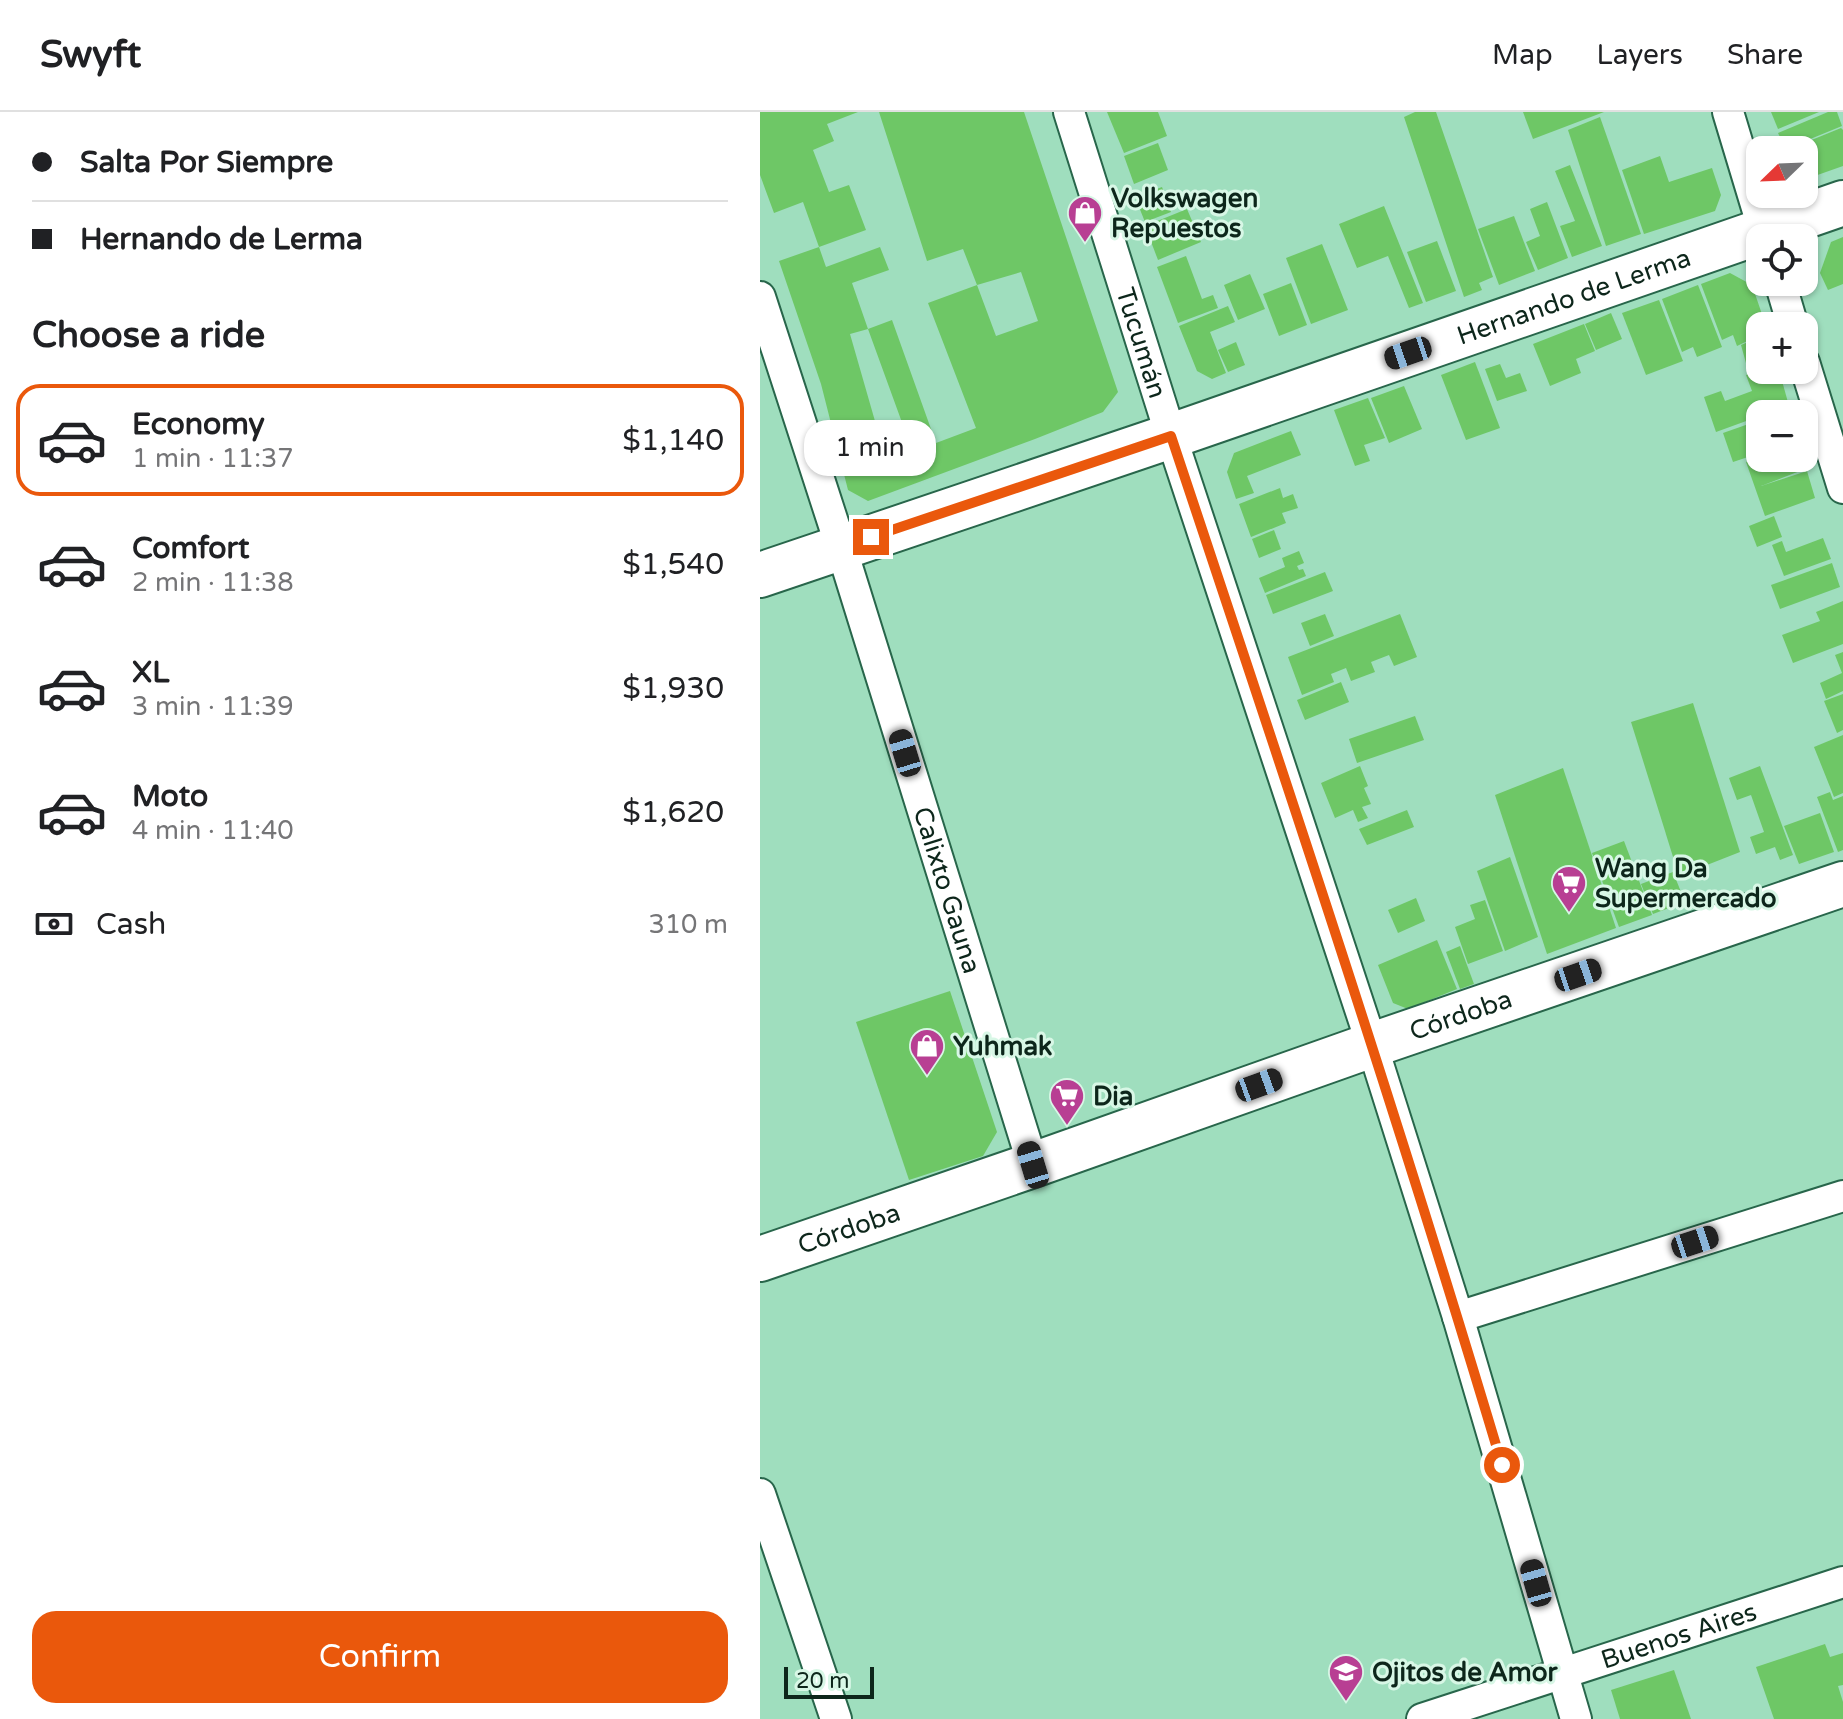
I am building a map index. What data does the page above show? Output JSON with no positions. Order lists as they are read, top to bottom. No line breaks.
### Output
{"streets":{"main road":["Hernando de Lerma","Córdoba"],"street":["Tucumán","Calixto Gauna","Buenos Aires"]},"crossings":[["Hernando de Lerma","Tucumán"],["Hernando de Lerma","Calixto Gauna"],["Tucumán","Córdoba"],["Tucumán","Buenos Aires"],["Calixto Gauna","Córdoba"]],"places":{"shop":["Volkswagen Repuestos","Yuhmak"],"supermarket":["Wang Da Supermercado","Dia"],"school or university":["Ojitos de Amor"]},"scale_bar":"20 m","north":"bottom left","page":{"header":"Swyft","nav":["Map","Layers","Share"],"banner":["Salta Por Siempre","Hernando de Lerma"],"map_buttons":["+","−"],"heading":"Choose a ride","list":[{"name":"Economy","note":"1 min · 11:37","value":"$1,140"},{"name":"Comfort","note":"2 min · 11:38","value":"$1,540"},{"name":"XL","note":"3 min · 11:39","value":"$1,930"},{"name":"Moto","note":"4 min · 11:40","value":"$1,620"}],"bubble":"1 min","pay":["Cash","310 m"],"buttons":"Confirm","scale":"20 m"}}
